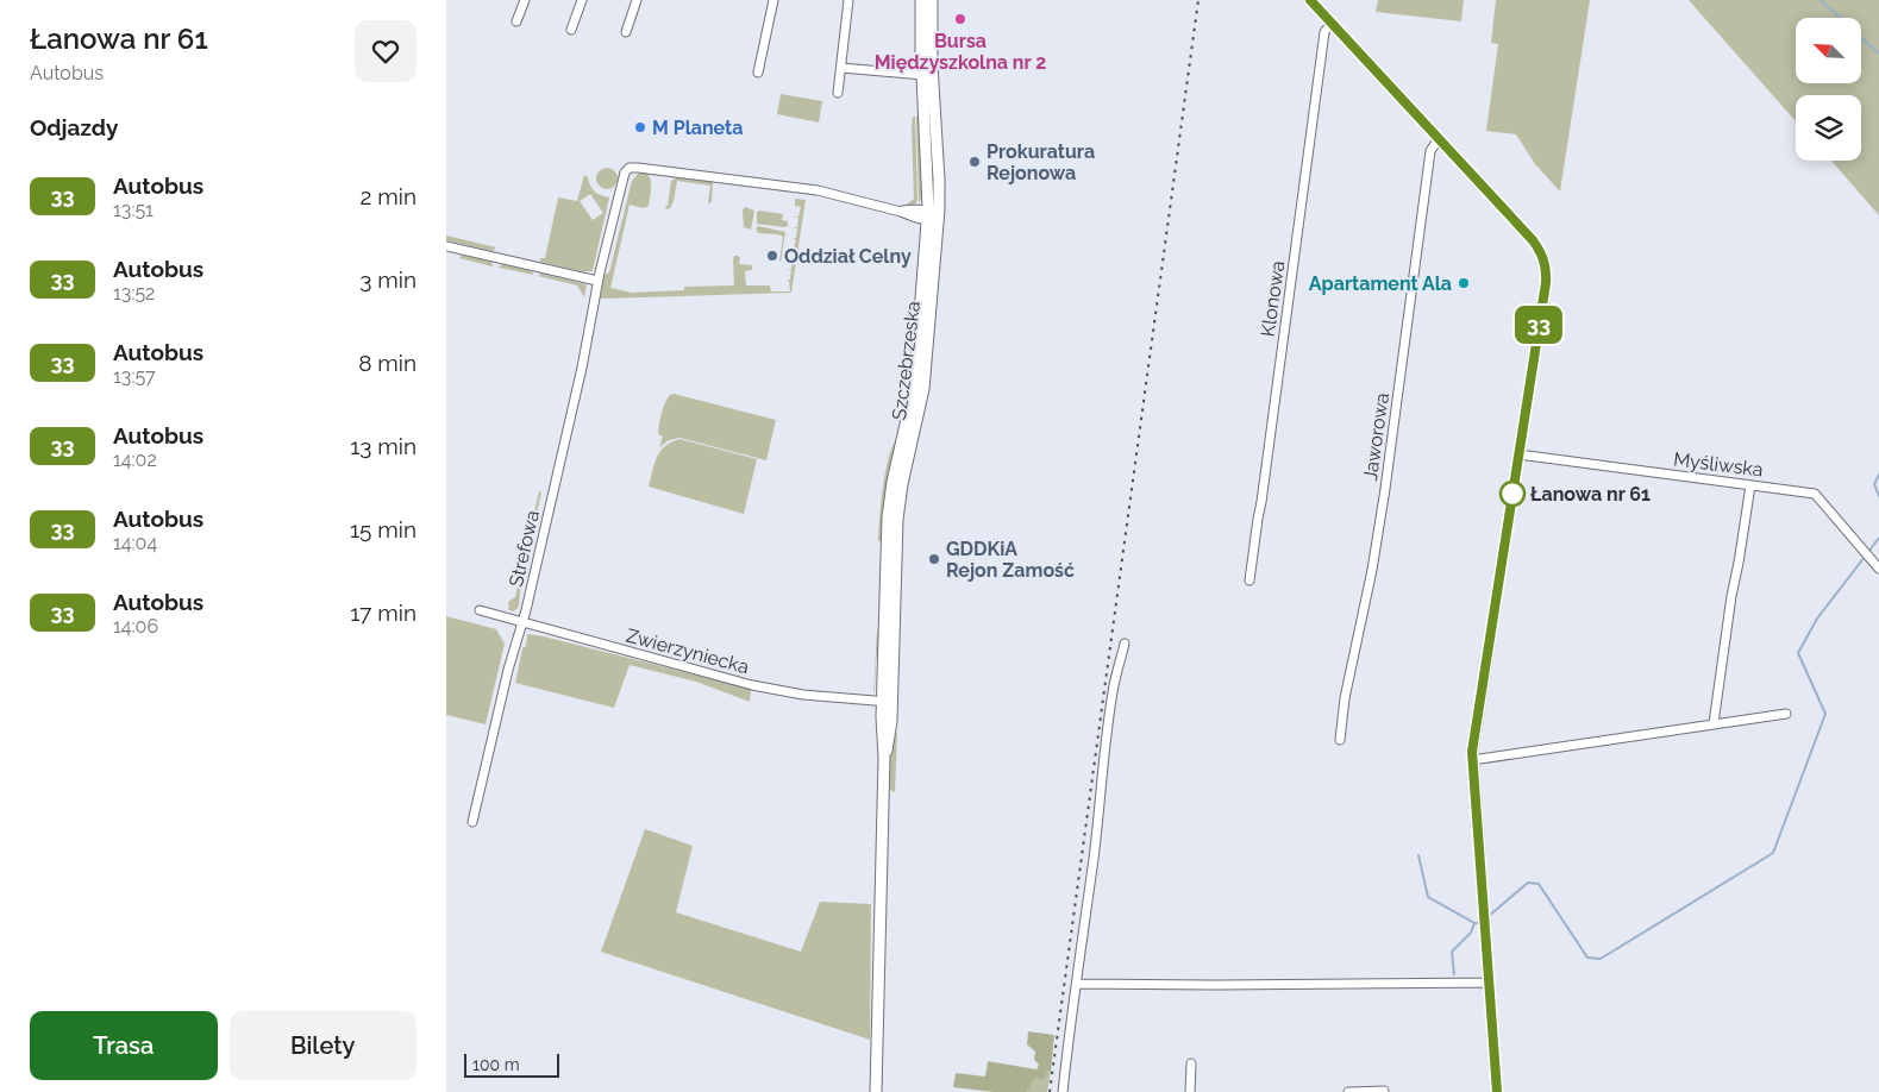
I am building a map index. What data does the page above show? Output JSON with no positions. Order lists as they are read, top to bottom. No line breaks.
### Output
{"streets":{"main road":["Szczebrzeska"],"street":["Klonowa","Jaworowa","Myśliwska","Strefowa","Zwierzyniecka"]},"crossings":[["Szczebrzeska","Strefowa"],["Szczebrzeska","Zwierzyniecka"],["Strefowa","Zwierzyniecka"]],"places":["Bursa Międzyszkolna nr 2","M Planeta","Prokuratura Rejonowa","Oddział Celny","Apartament Ala","Łanowa nr 61","GDDKiA Rejon Zamość"],"lines":["bus line 33"],"scale_bar":"100 m","north":"top left","page":{"heading":[["Łanowa nr 61","Autobus"],"Odjazdy"],"on_map":"33","list":[{"mark":"33","name":"Autobus","note":"13:51","value":"2 min"},{"mark":"33","name":"Autobus","note":"13:52","value":"3 min"},{"mark":"33","name":"Autobus","note":"13:57","value":"8 min"},{"mark":"33","name":"Autobus","note":"14:02","value":"13 min"},{"mark":"33","name":"Autobus","note":"14:04","value":"15 min"},{"mark":"33","name":"Autobus","note":"14:06","value":"17 min"}],"buttons":["Trasa","Bilety"],"scale":"100 m"}}
